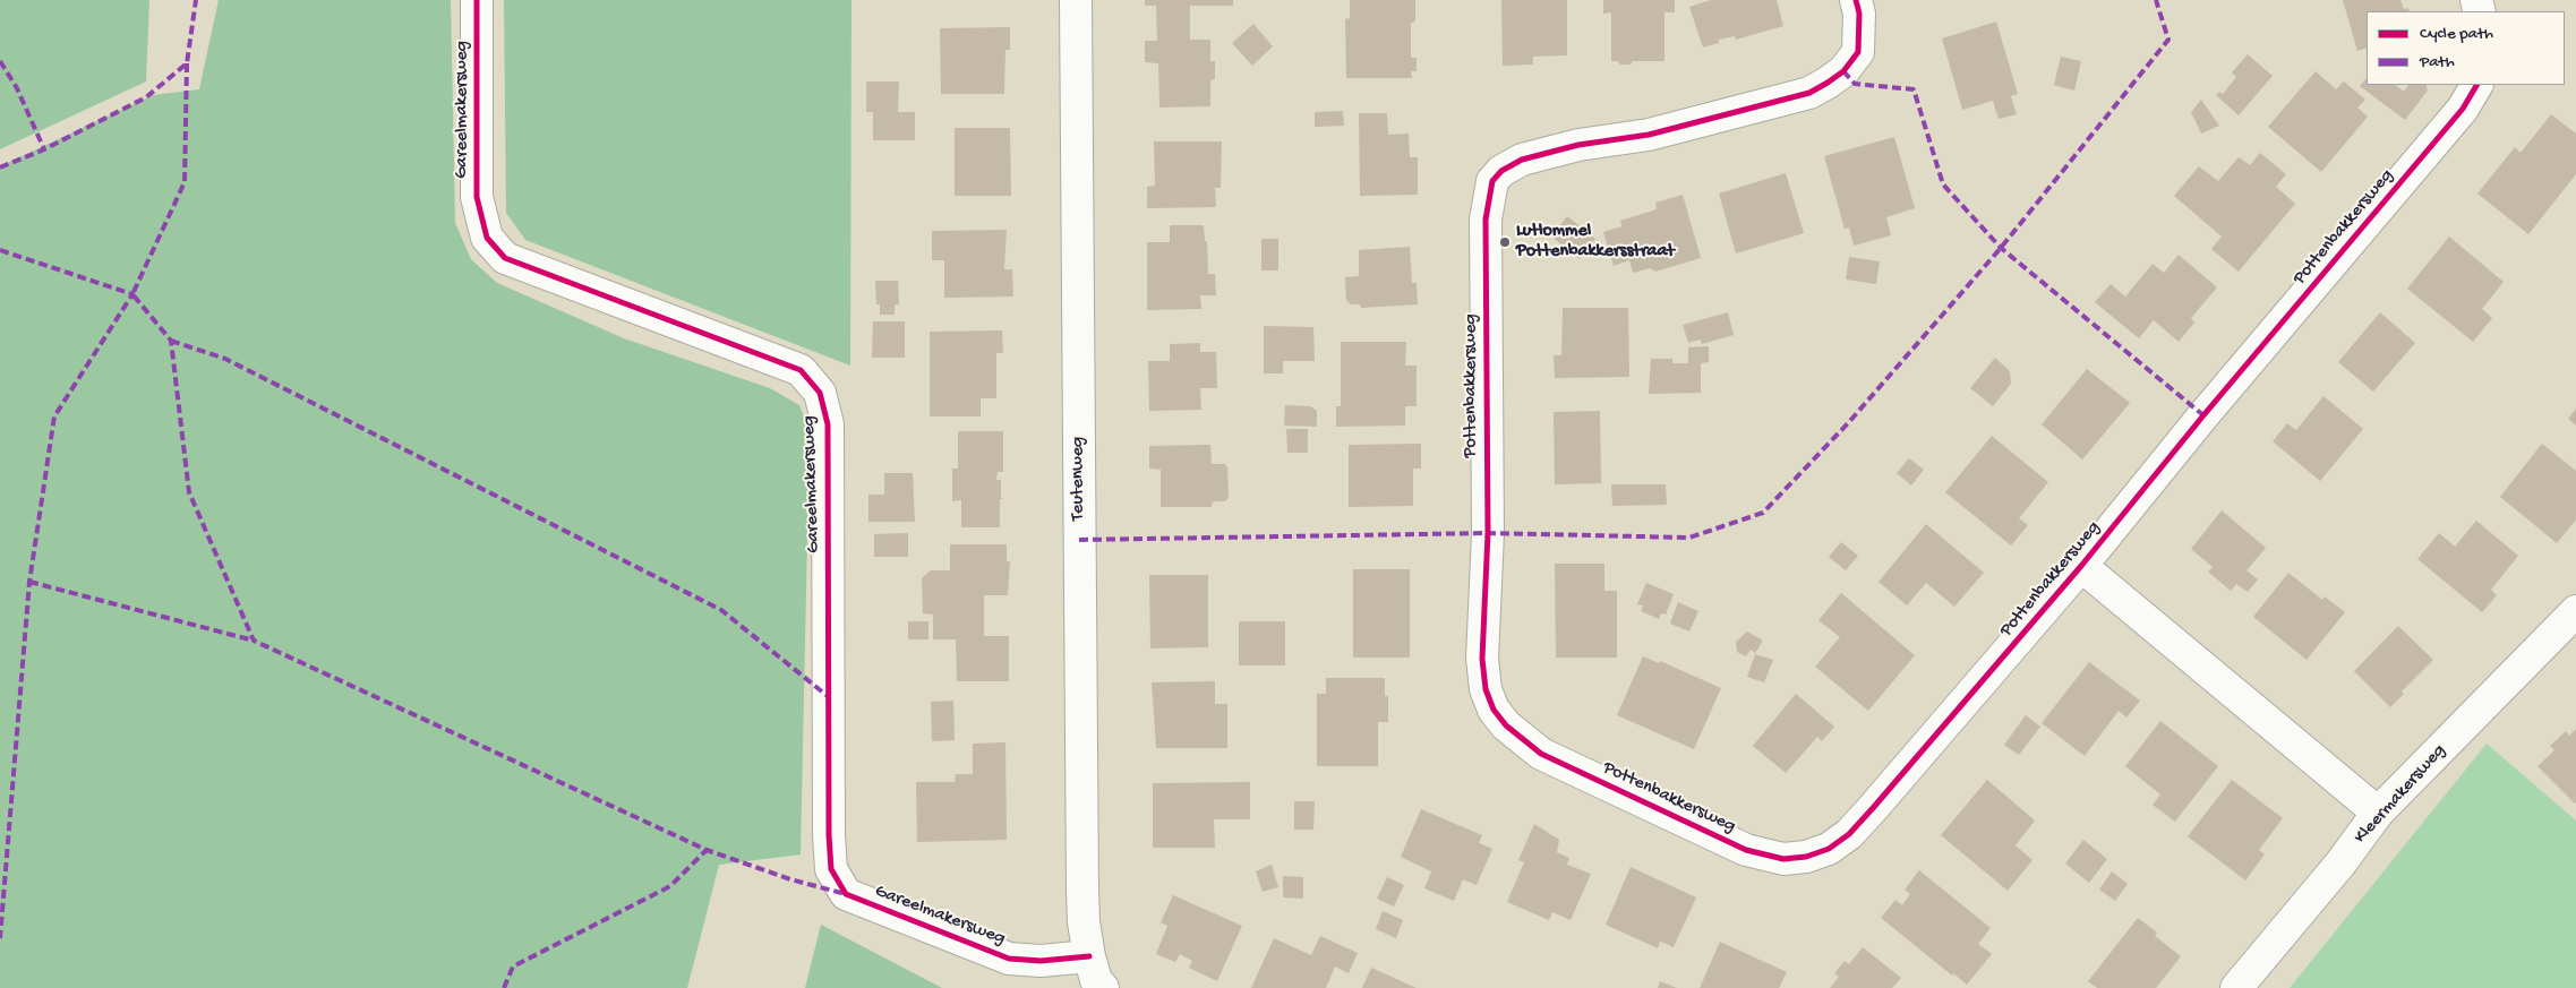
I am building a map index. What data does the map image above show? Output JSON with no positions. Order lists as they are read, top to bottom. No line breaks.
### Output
{"streets":{"street":["Gareelmakersweg","Pottenbakkersweg","Teutenweg","Kleermakersweg"]},"crossings":[["Gareelmakersweg","Teutenweg"],["Pottenbakkersweg","Kleermakersweg"]],"places":["Lutlommel Pottenbakkersstraat"],"legend":["Cycle path","Path"]}
